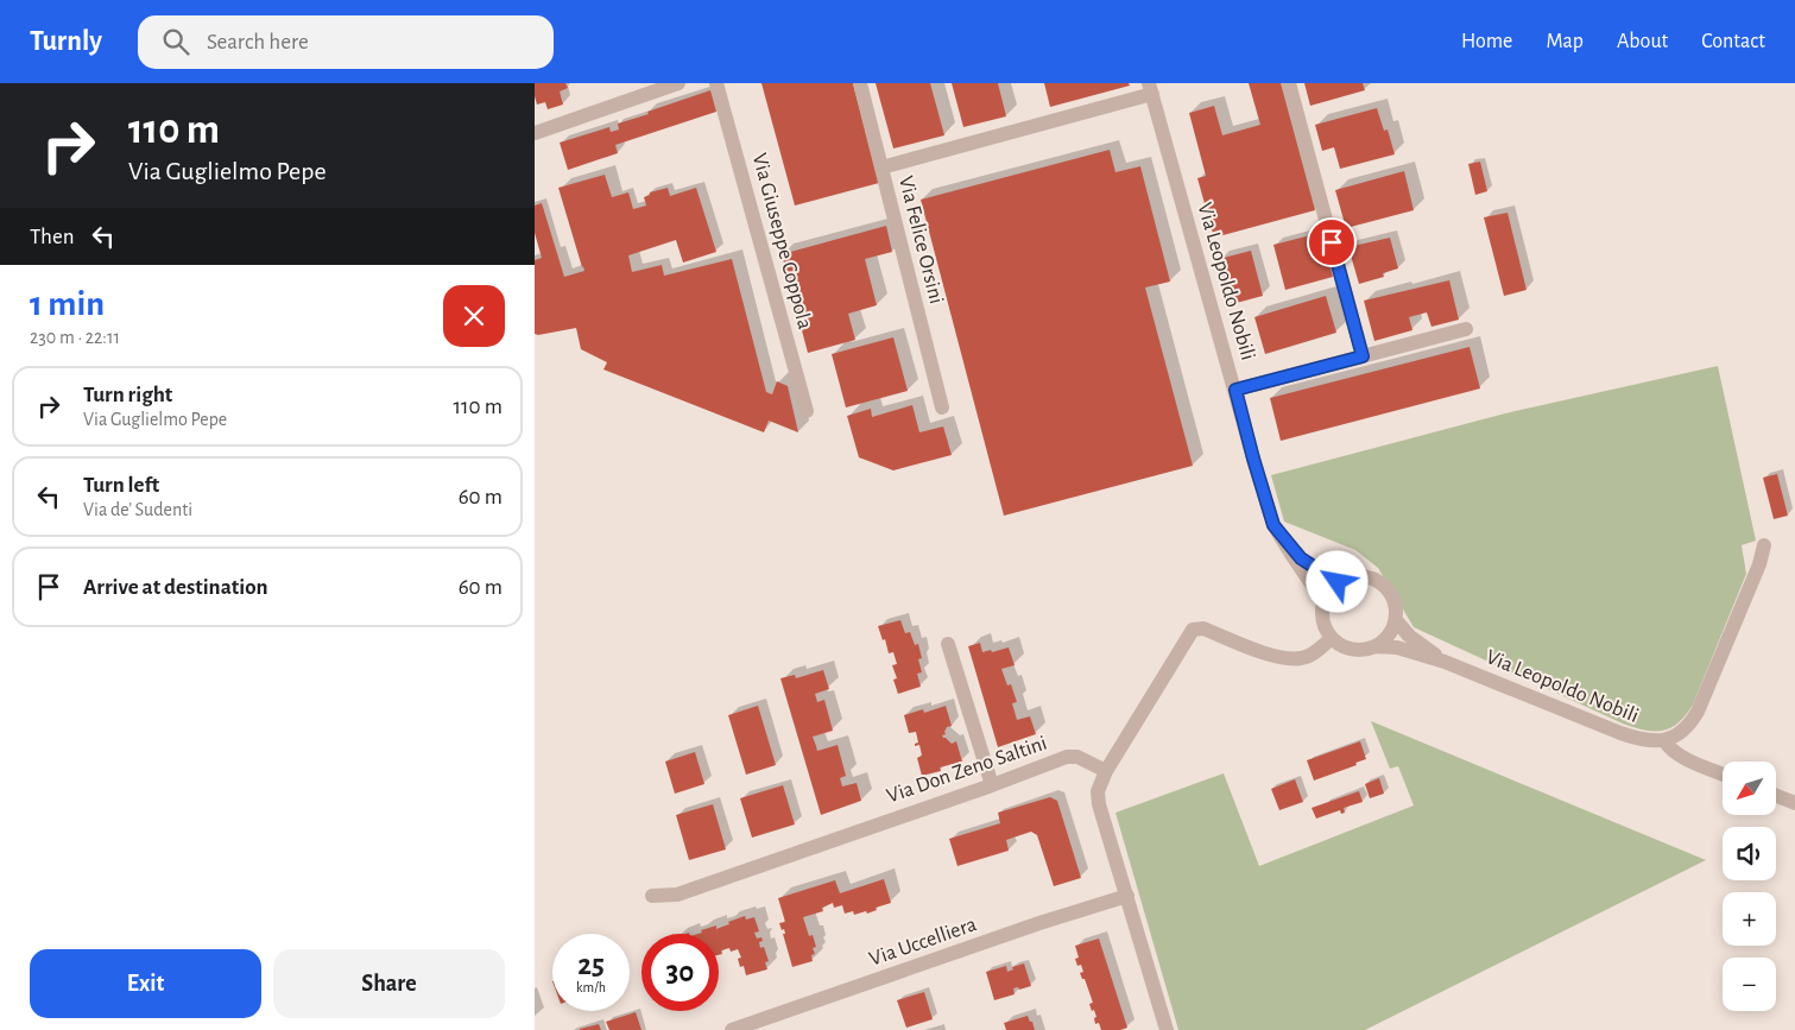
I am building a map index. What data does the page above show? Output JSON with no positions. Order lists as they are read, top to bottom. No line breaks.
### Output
{"streets":{"street":["Via Felice Orsini","Via Giuseppe Coppola","Via Leopoldo Nobili","Via Don Zeno Saltini","Via Uccelliera"]},"north":"bottom left","page":{"header":"Turnly","search":"Search here","nav":["Home","Map","About","Contact"],"turn":["110 m","Via Guglielmo Pepe"],"then":"Then","heading":["1 min","230 m · 22:11"],"list":[{"name":"Turn right","note":"Via Guglielmo Pepe","value":"110 m"},{"name":"Turn left","note":"Via de’ Sudenti","value":"60 m"},{"name":"Arrive at destination","value":"60 m"}],"map_buttons":["+","−"],"speed":"25 km/h","limit":"30","buttons":["Exit","Share"]}}
